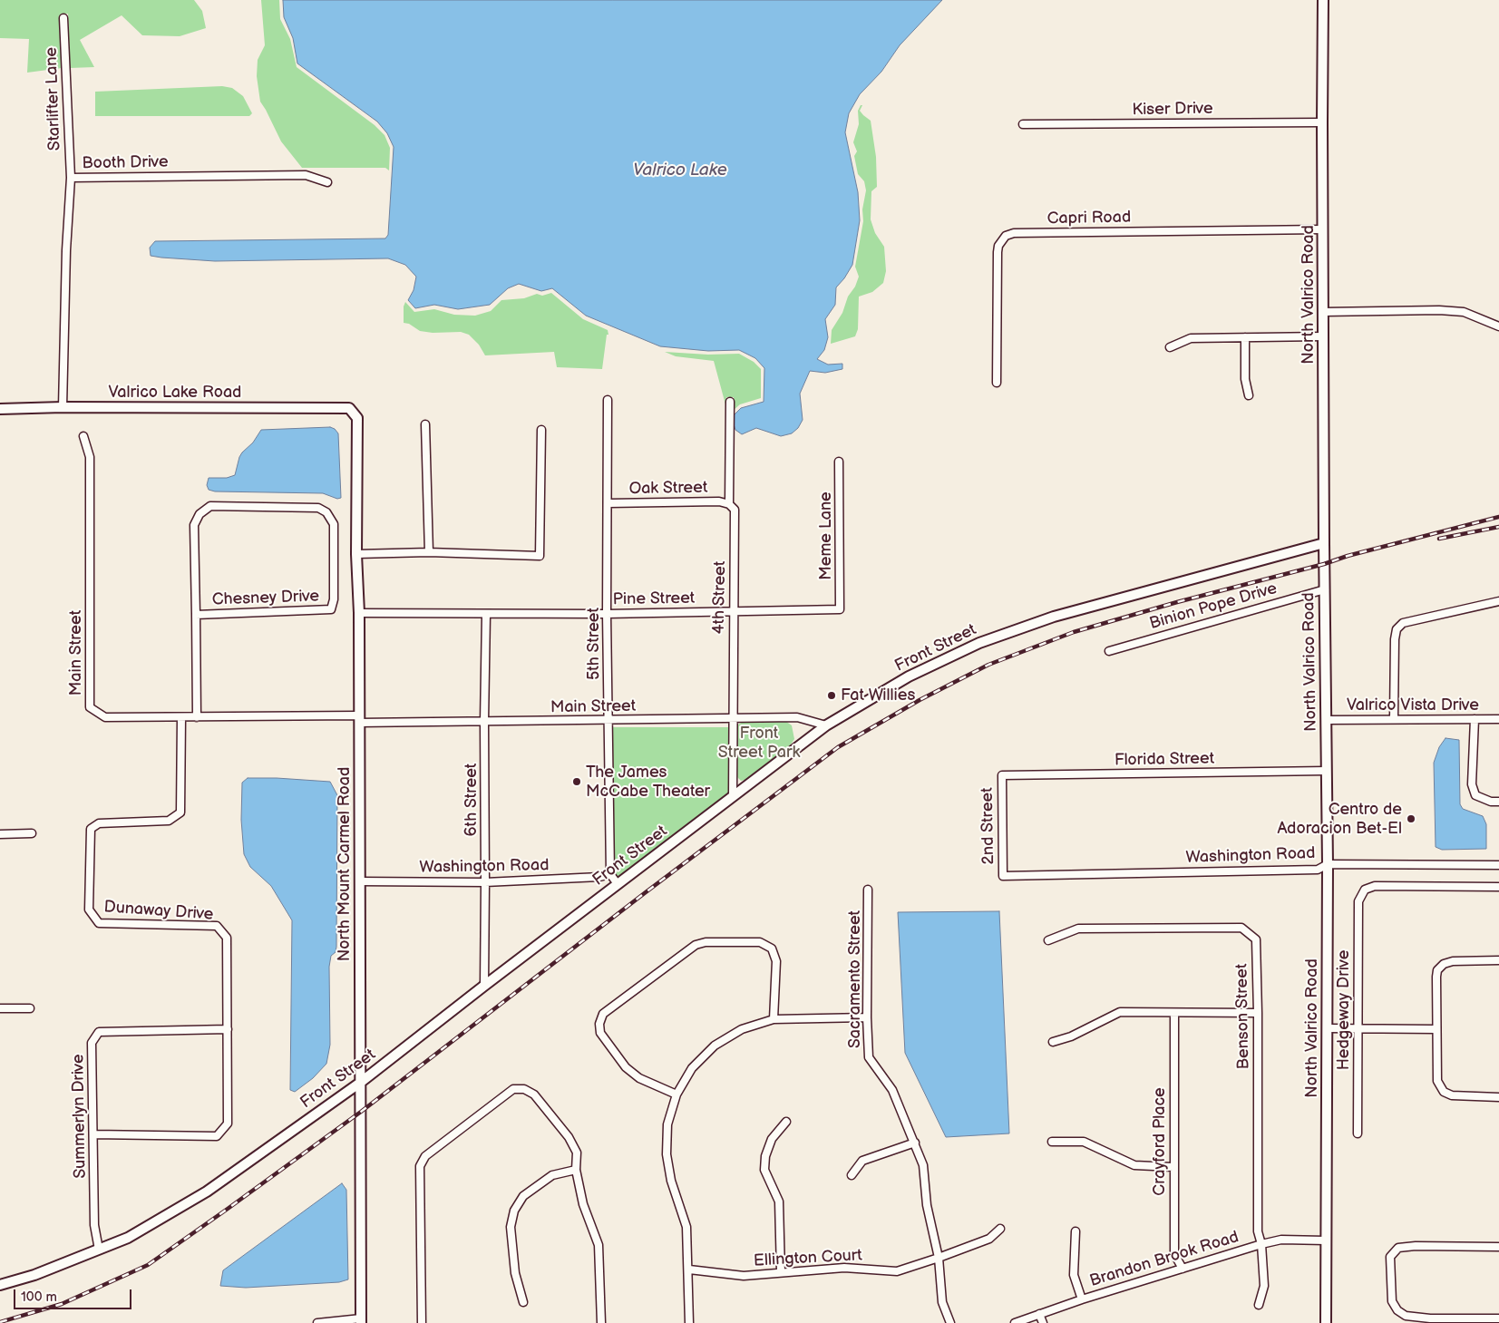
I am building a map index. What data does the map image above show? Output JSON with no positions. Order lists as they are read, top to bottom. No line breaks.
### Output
{"streets":{"street":["Starlifter Lane","Kiser Drive","Booth Drive","Capri Road","North Valrico Road","Valrico Lake Road","Oak Street","Meme Lane","4th Street","Chesney Drive","Pine Street","Binion Pope Drive","5th Street","Front Street","Main Street","Valrico Vista Drive","Florida Street","6th Street","2nd Street","Washington Road","North Mount Carmel Road","Dunaway Drive","Sacramento Street","Hedgeway Drive","Benson Street","Summerlyn Drive","Crayford Place","Ellington Court","Brandon Brook Road"]},"crossings":[["Starlifter Lane","Booth Drive"],["Kiser Drive","North Valrico Road"],["Booth Drive","Valrico Lake Road"],["Capri Road","North Valrico Road"],["North Valrico Road","Binion Pope Drive"],["North Valrico Road","Front Street"],["North Valrico Road","Valrico Vista Drive"],["North Valrico Road","Florida Street"],["North Valrico Road","Washington Road"],["North Valrico Road","Brandon Brook Road"],["Valrico Lake Road","North Mount Carmel Road"],["Oak Street","4th Street"],["Oak Street","5th Street"],["Meme Lane","Pine Street"],["4th Street","Pine Street"],["4th Street","Front Street"],["4th Street","Main Street"],["Chesney Drive","Main Street"],["Pine Street","5th Street"],["Pine Street","6th Street"],["Pine Street","North Mount Carmel Road"],["5th Street","Main Street"],["5th Street","Washington Road"],["Front Street","Main Street"],["Front Street","6th Street"],["Front Street","North Mount Carmel Road"],["Front Street","Summerlyn Drive"],["Main Street","6th Street"],["Main Street","North Mount Carmel Road"],["Main Street","Dunaway Drive"],["Florida Street","2nd Street"],["6th Street","Washington Road"],["2nd Street","Washington Road"],["Washington Road","North Mount Carmel Road"],["Dunaway Drive","Summerlyn Drive"],["Sacramento Street","Ellington Court"],["Benson Street","Brandon Brook Road"],["Crayford Place","Brandon Brook Road"]],"water":["Valrico Lake"],"parks":["Front Street Park"],"places":["Fat Willies","The James McCabe Theater","Centro de Adoracion Bet-El"],"scale_bar":"100 m"}
